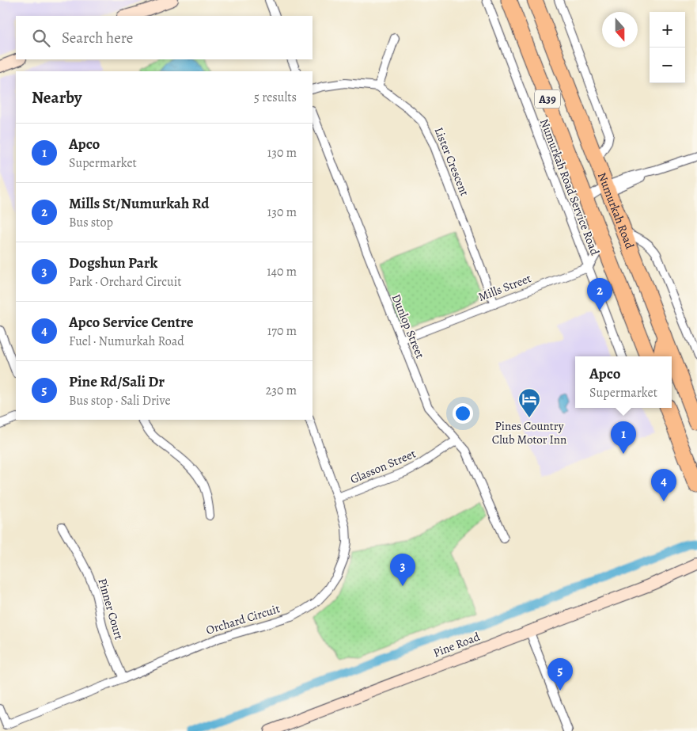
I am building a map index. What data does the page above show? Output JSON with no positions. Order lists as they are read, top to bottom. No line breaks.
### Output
{"streets":{"highway":["A39","Numurkah Road"],"street":["Lister Crescent","Numurkah Road Service Road","Mills Street","Dunlop Street","Glasson Street","Pinner Court","Orchard Circuit","Pine Road"]},"crossings":[["Lister Crescent","Mills Street"],["Numurkah Road Service Road","Mills Street"],["Mills Street","Dunlop Street"],["Dunlop Street","Glasson Street"],["Glasson Street","Orchard Circuit"],["Pinner Court","Orchard Circuit"]],"places":{"hotel":["Pines Country Club Motor Inn"]},"north":"bottom","page":{"map_buttons":["+","−"],"search":"Search here","heading":["Nearby","5 results"],"list":[{"mark":"1","name":"Apco","note":"Supermarket","value":"130 m"},{"mark":"2","name":"Mills St/Numurkah Rd","note":"Bus stop","value":"130 m"},{"mark":"3","name":"Dogshun Park","note":"Park · Orchard Circuit","value":"140 m"},{"mark":"4","name":"Apco Service Centre","note":"Fuel · Numurkah Road","value":"170 m"},{"mark":"5","name":"Pine Rd/Sali Dr","note":"Bus stop · Sali Drive","value":"230 m"}],"pins":["2","1","4","3","5"],"popup":["Apco","Supermarket"]}}
